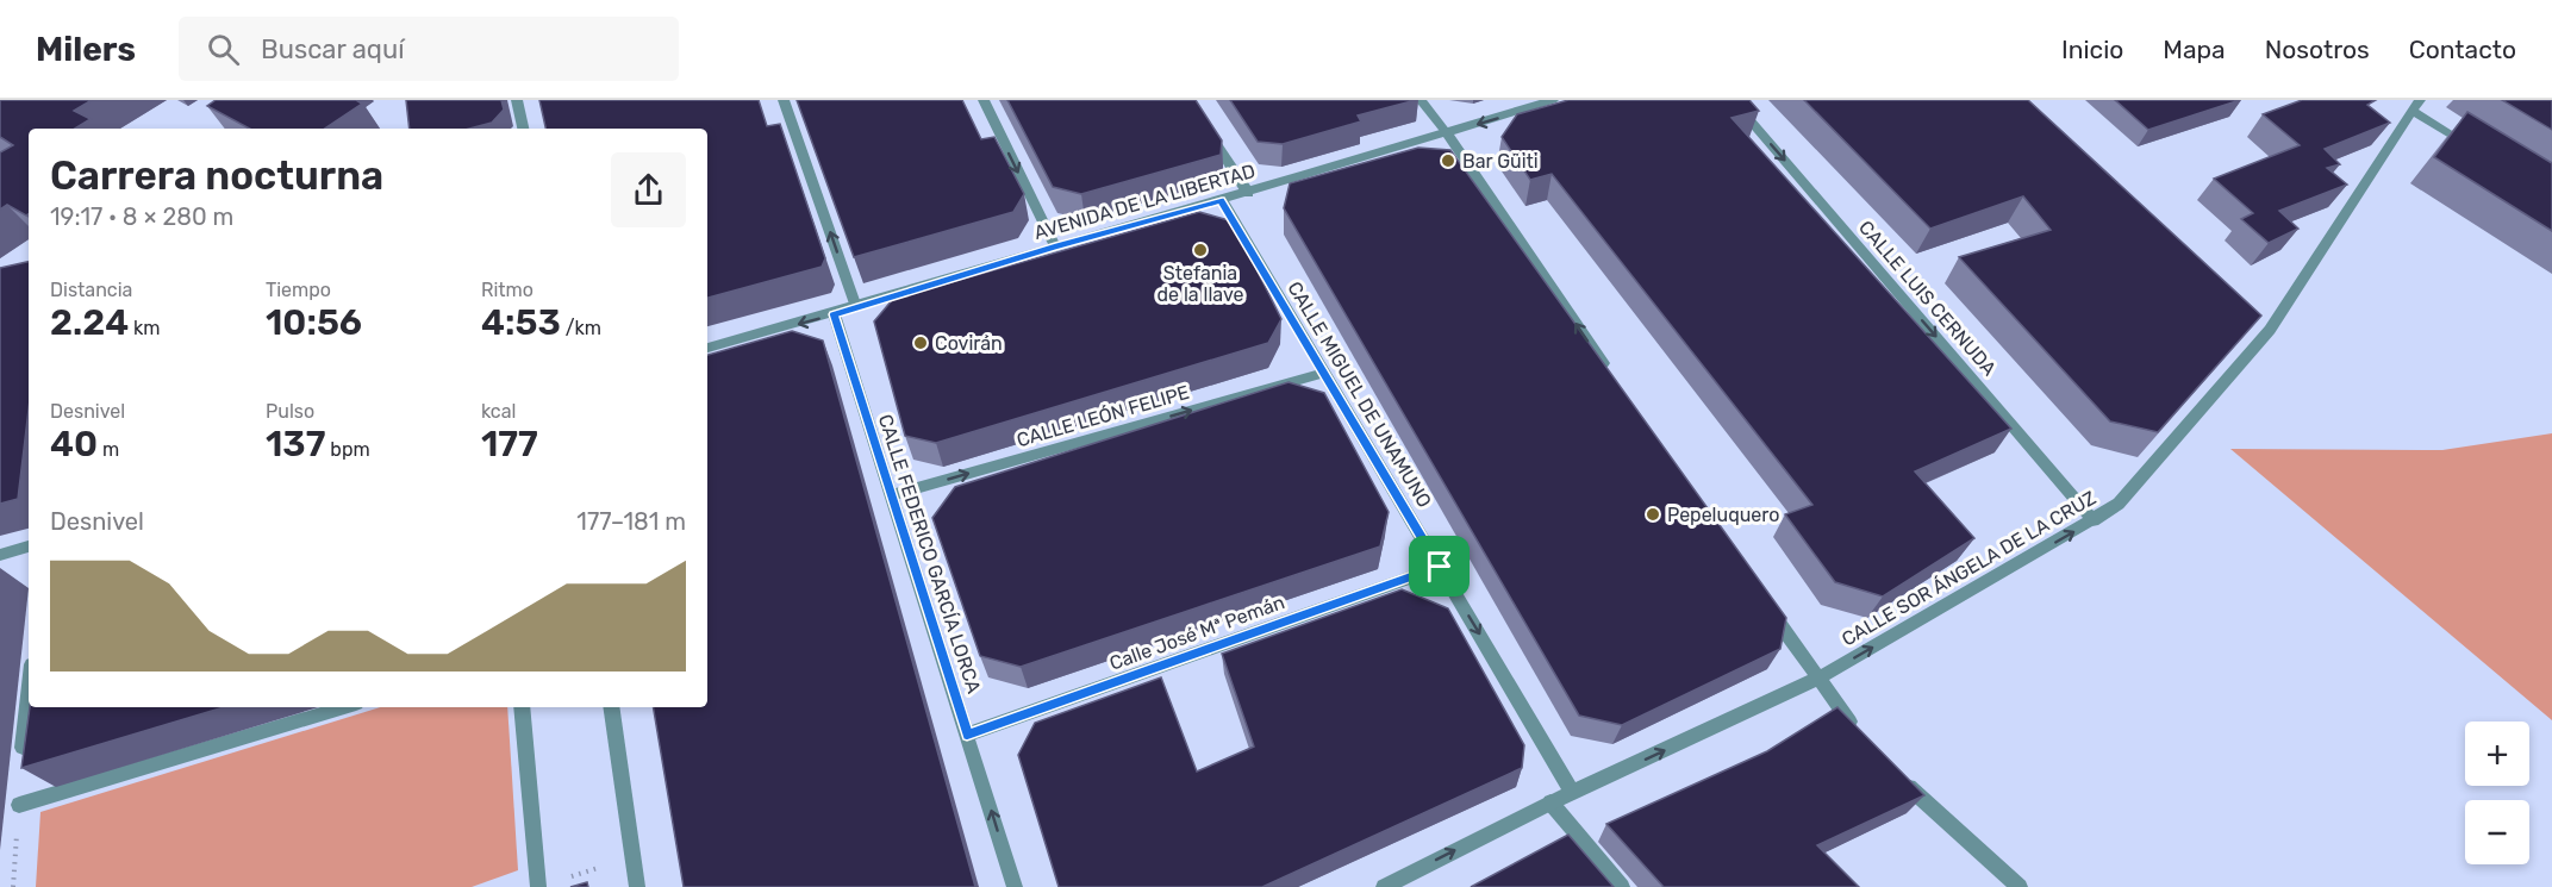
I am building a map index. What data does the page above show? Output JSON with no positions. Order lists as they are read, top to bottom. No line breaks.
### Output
{"streets":{"street":["AVENIDA DE LA LIBERTAD","CALLE LUIS CERNUDA","CALLE MIGUEL DE UNAMUNO","CALLE LEÓN FELIPE","CALLE FEDERICO GARCÍA LORCA","CALLE SOR ÁNGELA DE LA CRUZ","Calle José Mª Pemán"]},"crossings":[["AVENIDA DE LA LIBERTAD","CALLE MIGUEL DE UNAMUNO"],["AVENIDA DE LA LIBERTAD","CALLE FEDERICO GARCÍA LORCA"],["CALLE LUIS CERNUDA","CALLE SOR ÁNGELA DE LA CRUZ"],["CALLE MIGUEL DE UNAMUNO","CALLE LEÓN FELIPE"],["CALLE MIGUEL DE UNAMUNO","CALLE SOR ÁNGELA DE LA CRUZ"],["CALLE MIGUEL DE UNAMUNO","Calle José Mª Pemán"],["CALLE LEÓN FELIPE","CALLE FEDERICO GARCÍA LORCA"],["CALLE FEDERICO GARCÍA LORCA","Calle José Mª Pemán"]],"one_way":["CALLE LUIS CERNUDA","CALLE MIGUEL DE UNAMUNO","CALLE LEÓN FELIPE","CALLE SOR ÁNGELA DE LA CRUZ"],"places":["Bar Güiti","Stefania de la llave","Covirán","Pepeluquero"],"page":{"header":"Milers","search":"Buscar aquí","nav":["Inicio","Mapa","Nosotros","Contacto"],"heading":["Carrera nocturna","19:17 · 8 × 280 m"],"stats":[["Distancia","2.24 km"],["Tiempo","10:56"],["Ritmo","4:53 /km"],["Desnivel","40 m"],["Pulso","137 bpm"],["kcal","177"]],"chart":["Desnivel","177–181 m"],"map_buttons":["+","−"]}}
